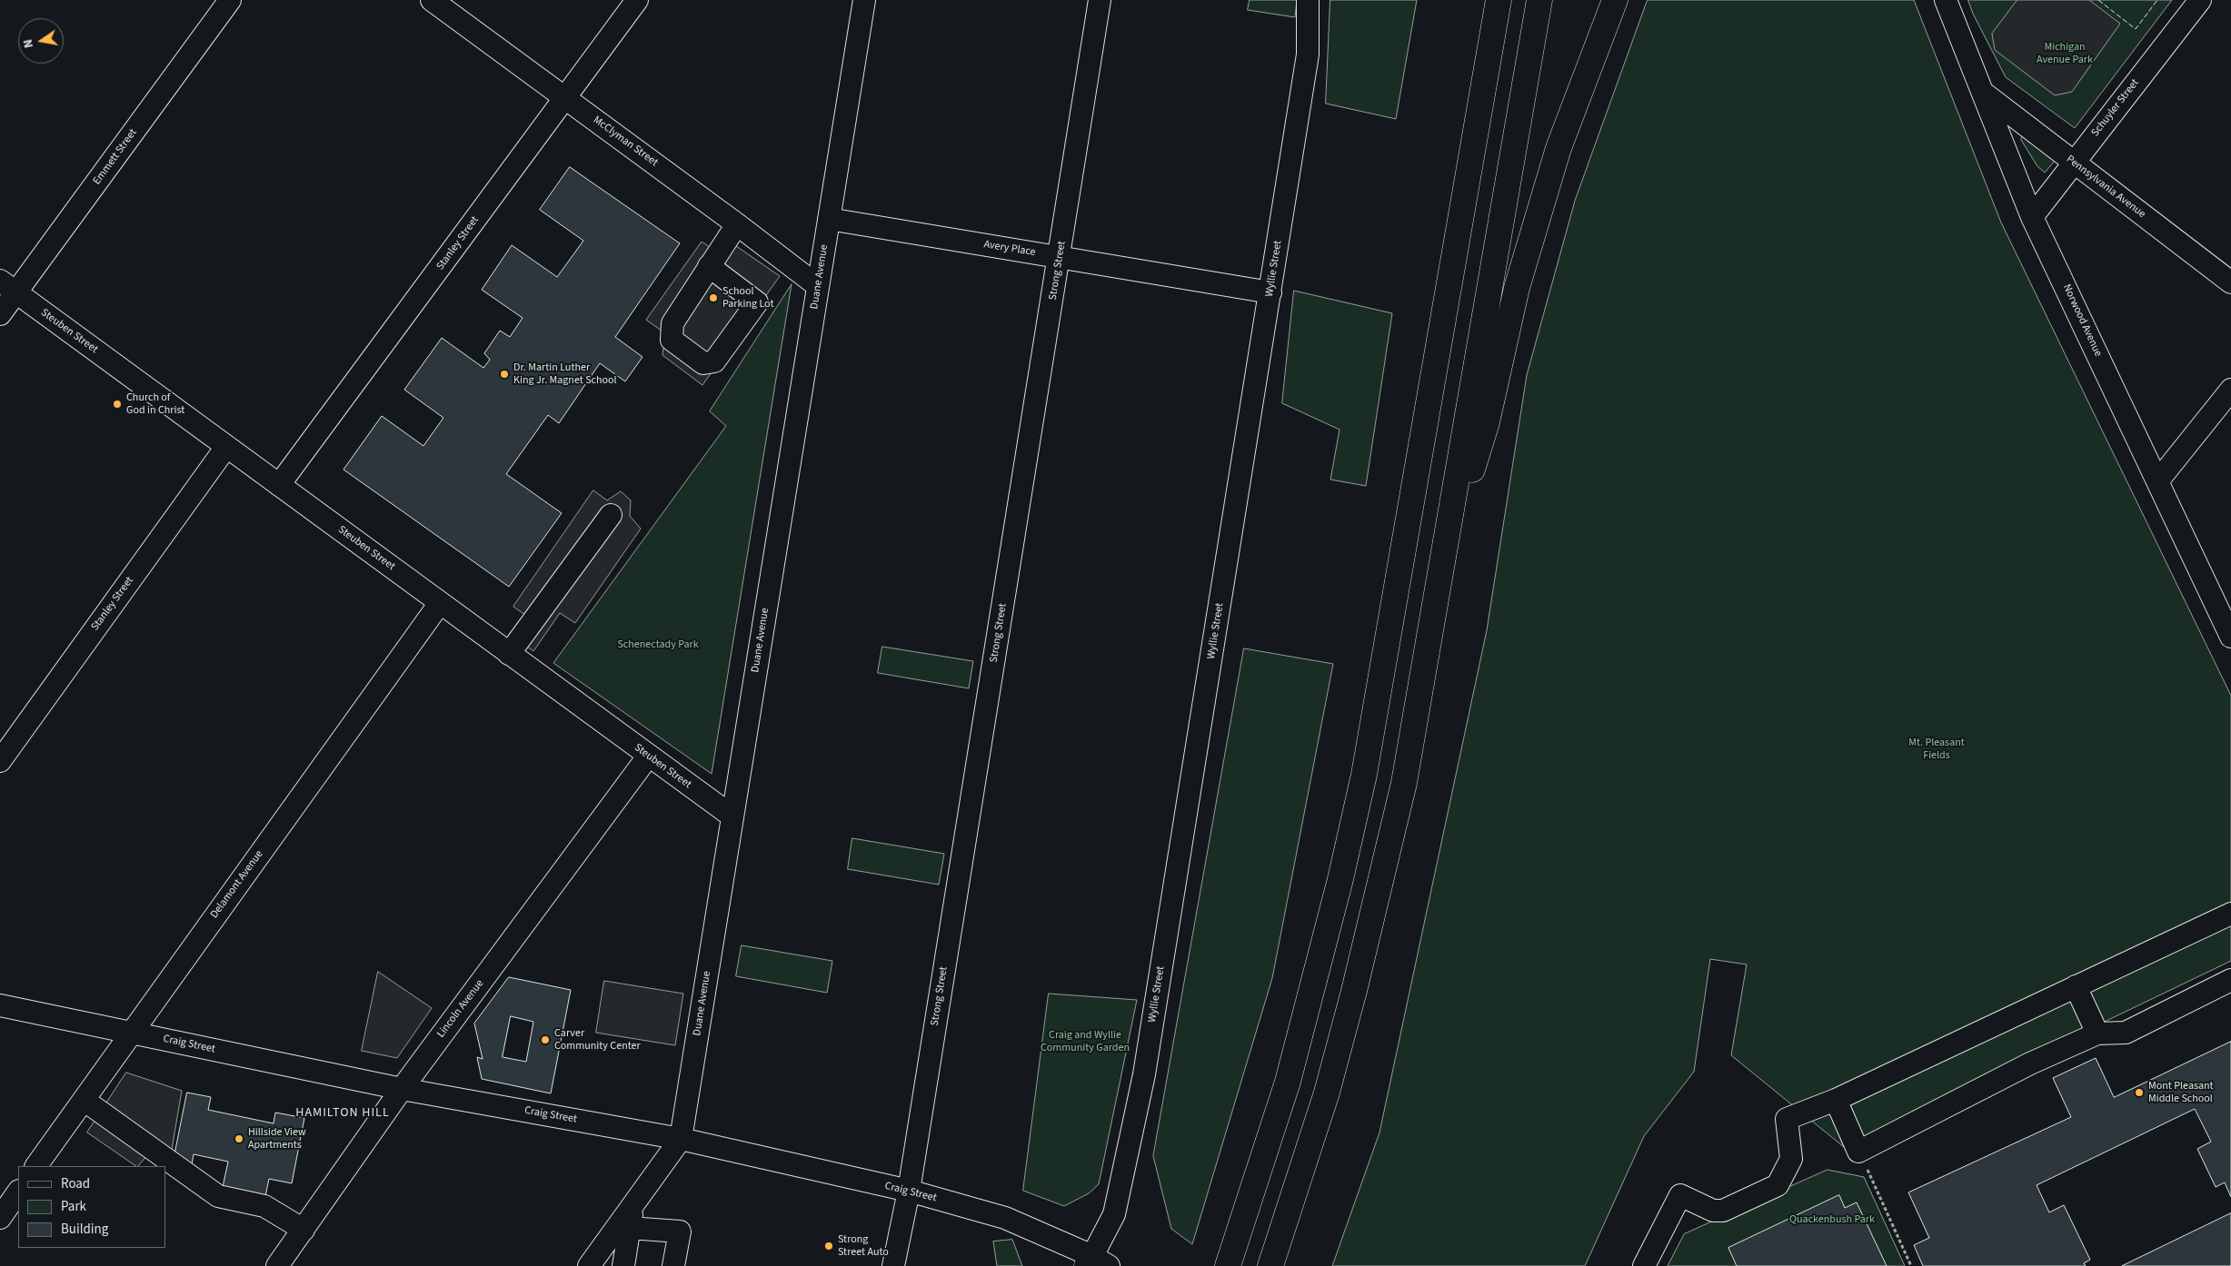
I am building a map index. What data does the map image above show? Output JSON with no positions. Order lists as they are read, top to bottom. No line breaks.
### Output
{"streets":{"street":["Schuyler Street","McClyman Street","Emmett Street","Pennsylvania Avenue","Stanley Street","Avery Place","Wyllie Street","Strong Street","Duane Avenue","Norwood Avenue","Steuben Street","Delamont Avenue","Lincoln Avenue","Craig Street"]},"crossings":[["Schuyler Street","Pennsylvania Avenue"],["Schuyler Street","Norwood Avenue"],["McClyman Street","Stanley Street"],["McClyman Street","Duane Avenue"],["Emmett Street","Steuben Street"],["Pennsylvania Avenue","Norwood Avenue"],["Stanley Street","Steuben Street"],["Avery Place","Wyllie Street"],["Avery Place","Strong Street"],["Avery Place","Duane Avenue"],["Wyllie Street","Craig Street"],["Strong Street","Craig Street"],["Duane Avenue","Steuben Street"],["Duane Avenue","Craig Street"],["Steuben Street","Delamont Avenue"],["Steuben Street","Lincoln Avenue"],["Delamont Avenue","Craig Street"],["Lincoln Avenue","Craig Street"]],"districts":["HAMILTON HILL"],"parks":["Michigan Avenue Park","Schenectady Park","Mt. Pleasant Fields","Craig and Wyllie Community Garden","Quackenbush Park"],"places":["School Parking Lot","Dr. Martin Luther King Jr. Magnet School","Church of God in Christ","Carver Community Center","Mont Pleasant Middle School","Hillside View Apartments","Strong Street Auto"],"legend":["Road","Park","Building"],"north":"left"}
